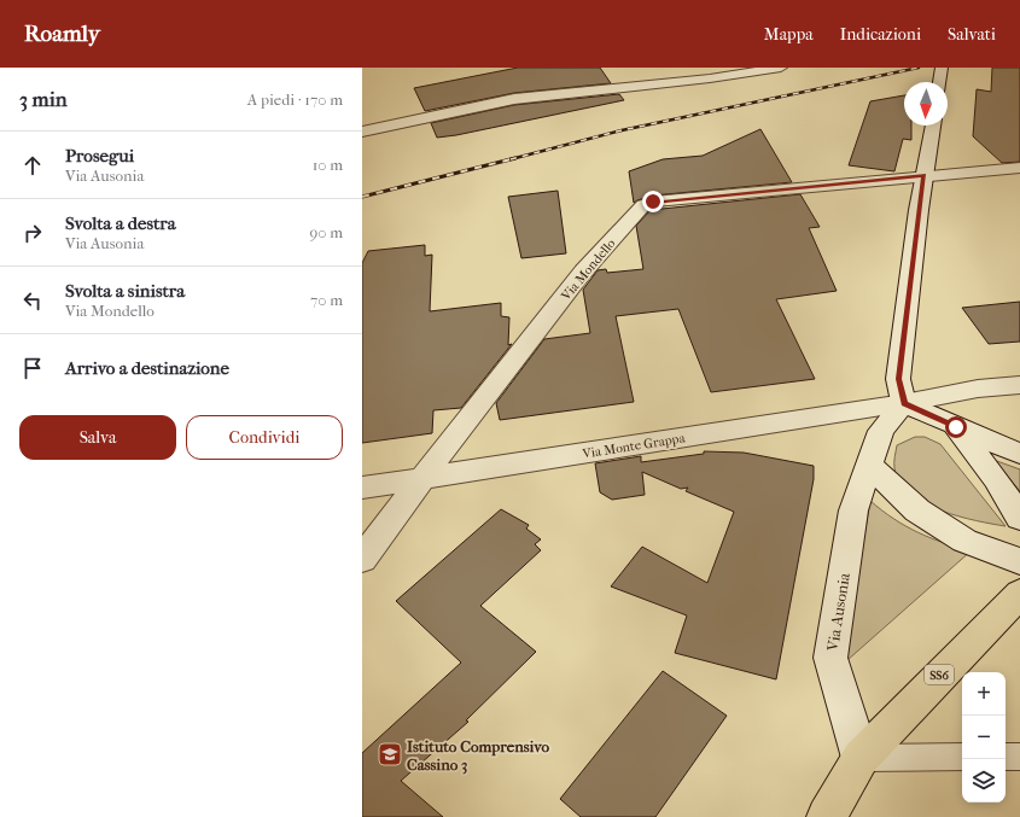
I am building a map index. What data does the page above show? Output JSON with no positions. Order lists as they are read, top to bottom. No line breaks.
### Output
{"streets":{"main road":["SS6"],"street":["Via Mondello","Via Monte Grappa","Via Ausonia"]},"crossings":[["Via Mondello","Via Monte Grappa"],["Via Monte Grappa","Via Ausonia"],["Via Ausonia","SS6"]],"places":{"school or university":["Istituto Comprensivo Cassino 3"]},"north":"bottom","page":{"header":"Roamly","nav":["Mappa","Indicazioni","Salvati"],"heading":["3 min","A piedi · 170 m"],"list":[["Prosegui","Via Ausonia","10 m"],["Svolta a destra","Via Ausonia","90 m"],["Svolta a sinistra","Via Mondello","70 m"],"Arrivo a destinazione"],"buttons":["Salva","Condividi"],"map_buttons":["+","−"]}}
